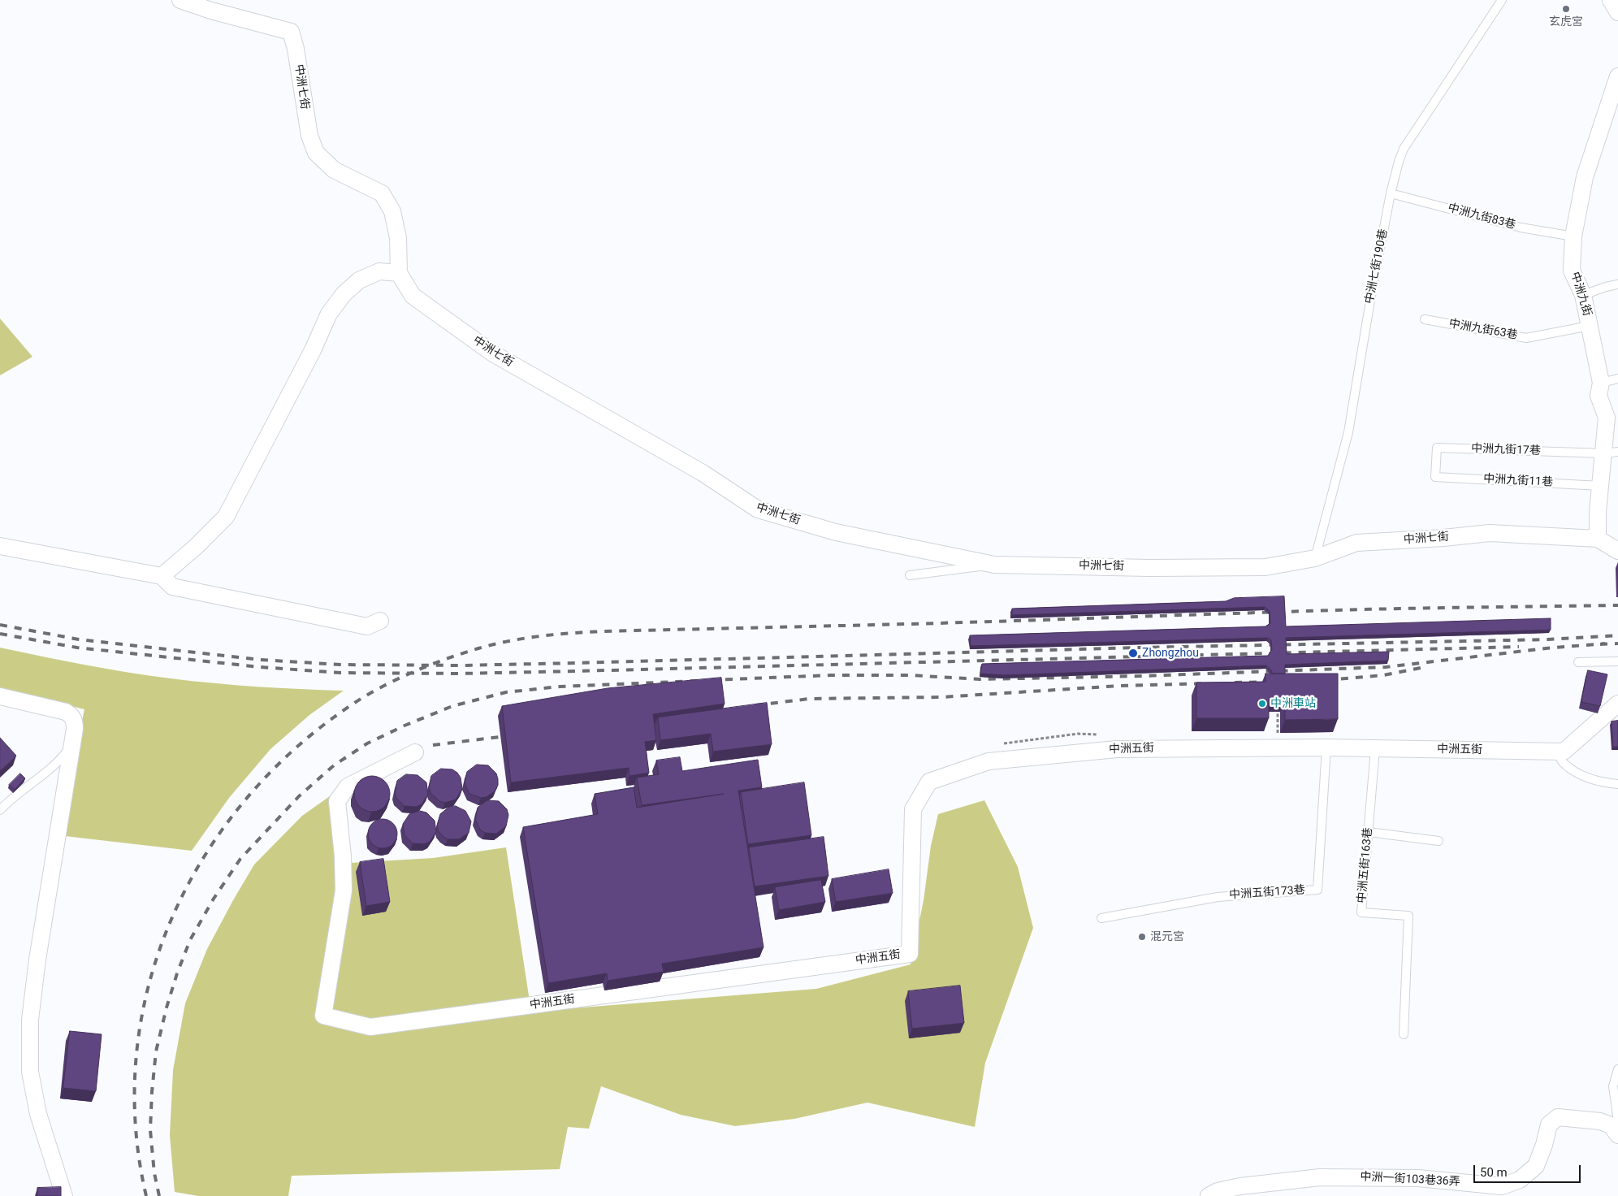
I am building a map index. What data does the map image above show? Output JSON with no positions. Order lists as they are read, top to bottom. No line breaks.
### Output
{"streets":{"street":["中洲七街","中洲九街","中洲五街","中洲一街103巷36弄"],"lane":["中洲九街83巷","中洲七街190巷","中洲九街63巷","中洲九街17巷","中洲九街11巷","中洲五街163巷","中洲五街173巷"]},"crossings":[["中洲七街","中洲七街190巷"],["中洲七街","中洲九街"],["中洲九街83巷","中洲七街190巷"],["中洲九街83巷","中洲九街"],["中洲九街","中洲九街63巷"],["中洲九街","中洲九街17巷"],["中洲九街","中洲九街11巷"],["中洲九街17巷","中洲九街11巷"],["中洲五街","中洲五街163巷"],["中洲五街","中洲五街173巷"]],"places":["玄虎宮","Zhongzhou","中洲車站","混元宮"],"scale_bar":"50 m"}
